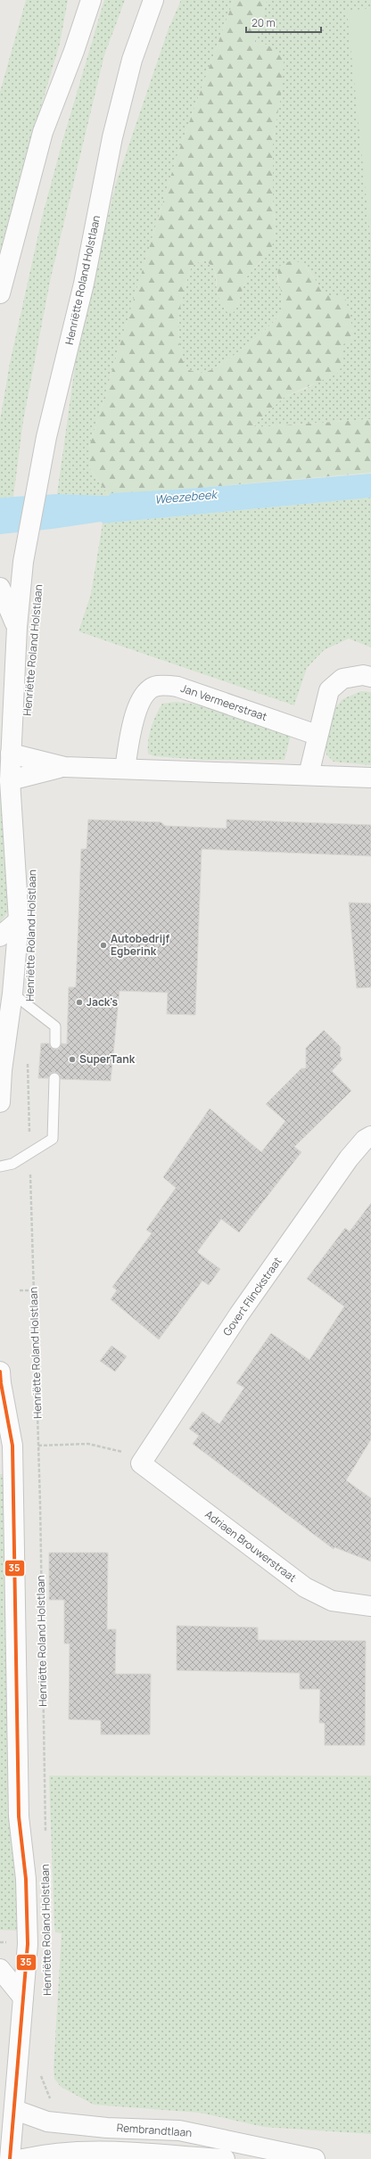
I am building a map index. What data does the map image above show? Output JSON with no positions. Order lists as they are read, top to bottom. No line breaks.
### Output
{"streets":{"main road":["Henriëtte Roland Holstlaan","Jan Vermeerstraat","Govert Flinckstraat","Adriaen Brouwerstraat","Rembrandtlaan"]},"crossings":[["Henriëtte Roland Holstlaan","Rembrandtlaan"],["Govert Flinckstraat","Adriaen Brouwerstraat"]],"water":["Weezebeek"],"places":["Autobedrijf Egberink","Jack's","SuperTank"],"lines":["transit line 35"],"scale_bar":"20 m"}
